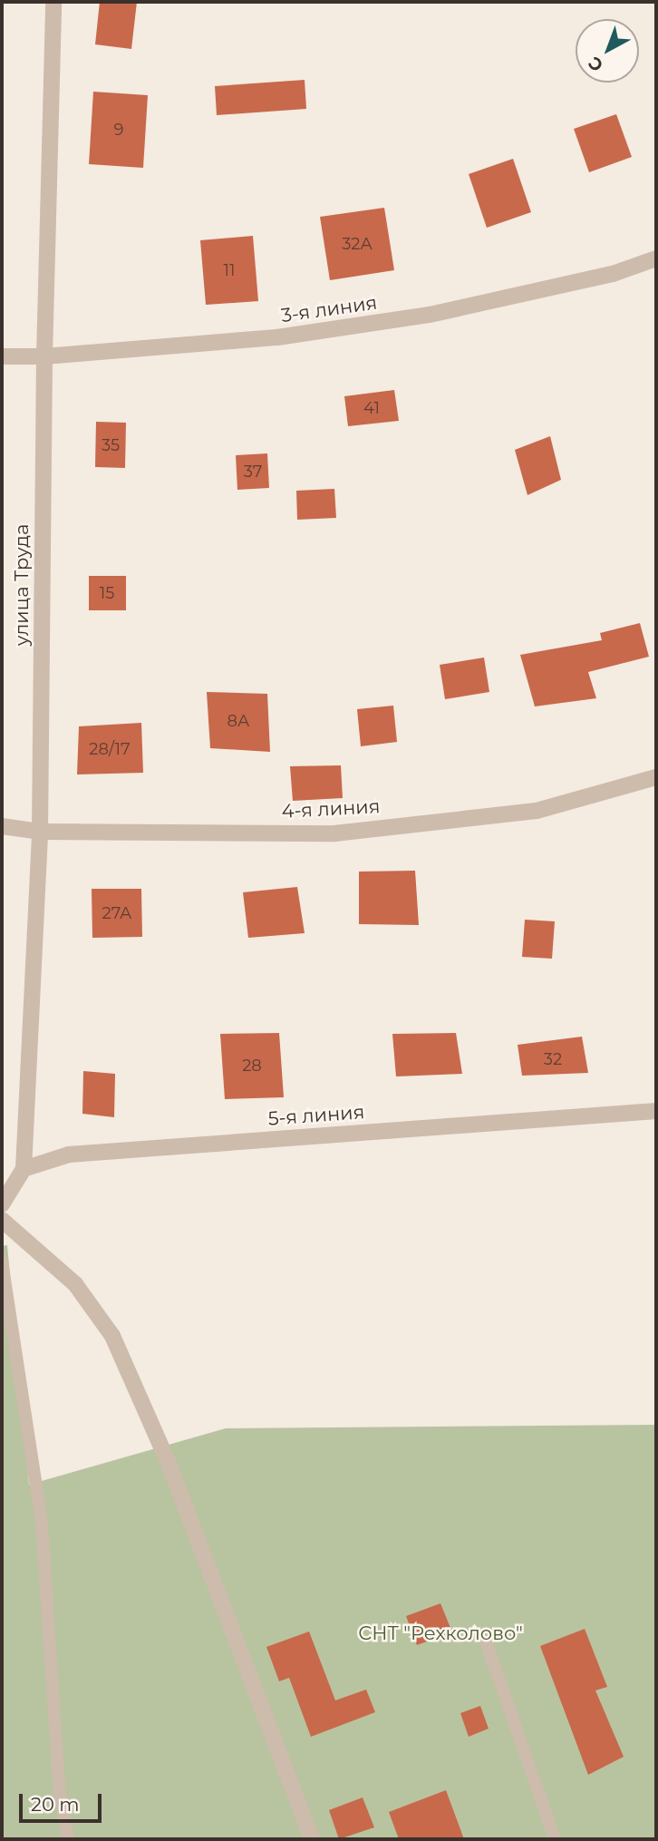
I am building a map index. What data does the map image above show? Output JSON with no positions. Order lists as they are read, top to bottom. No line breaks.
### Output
{"streets":{"street":["3-я линия","улица Труда","4-я линия","5-я линия"]},"crossings":[["3-я линия","улица Труда"],["улица Труда","4-я линия"],["улица Труда","5-я линия"]],"parks":["СНТ \"Рехколово\""],"house_numbers":["9","32А","11","41","35","37","15","8А","28/17","27А","32","28"],"scale_bar":"20 m","north":"bottom left"}
